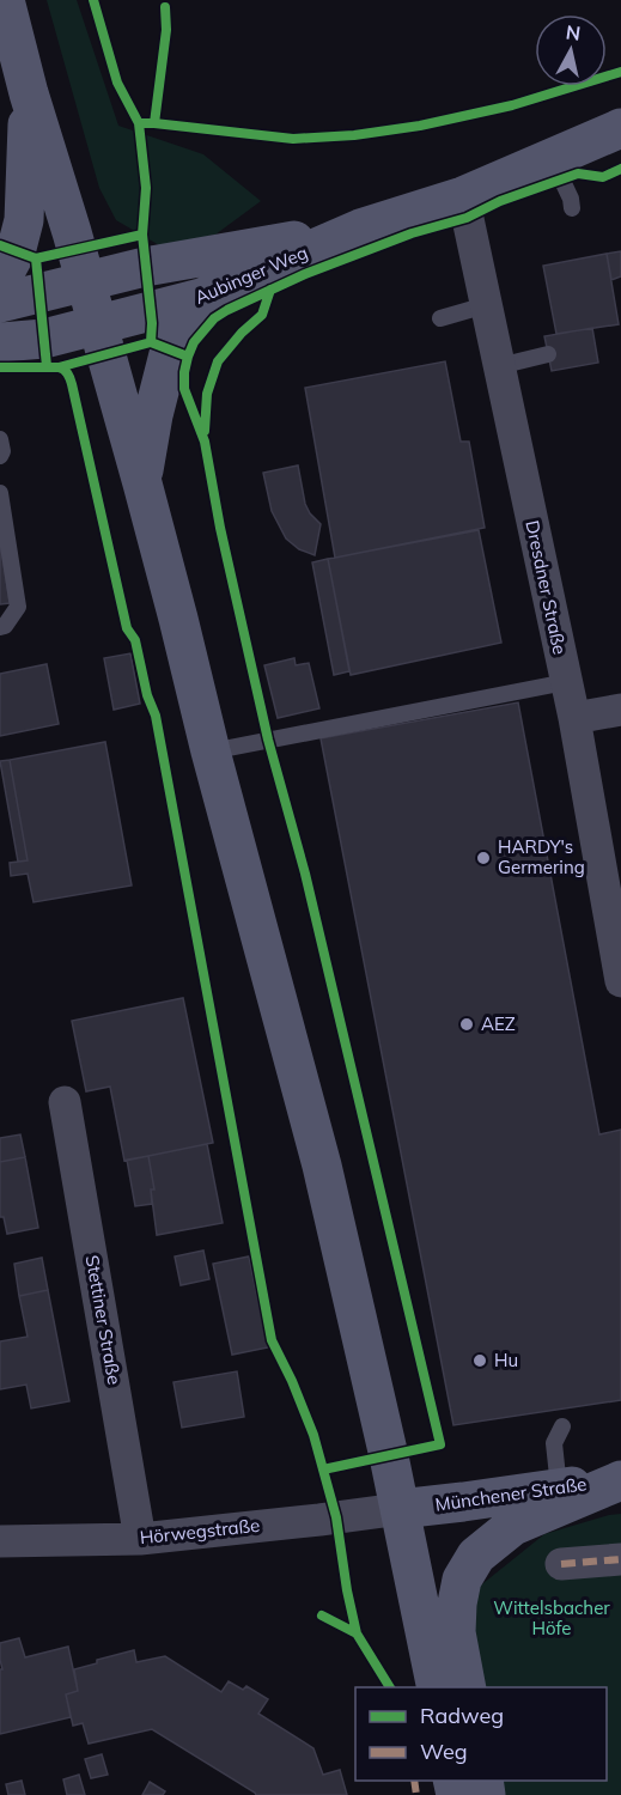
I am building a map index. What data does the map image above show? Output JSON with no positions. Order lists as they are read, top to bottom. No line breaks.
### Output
{"streets":{"main road":["Aubinger Weg","Münchener Straße"],"street":["Dresdner Straße","Stettiner Straße","Hörwegstraße"]},"crossings":[["Aubinger Weg","Dresdner Straße"],["Stettiner Straße","Hörwegstraße"],["Münchener Straße","Hörwegstraße"]],"parks":["Wittelsbacher Höfe"],"places":["HARDY's Germering","AEZ","Hu"],"legend":["Radweg","Weg"],"north":"top"}
